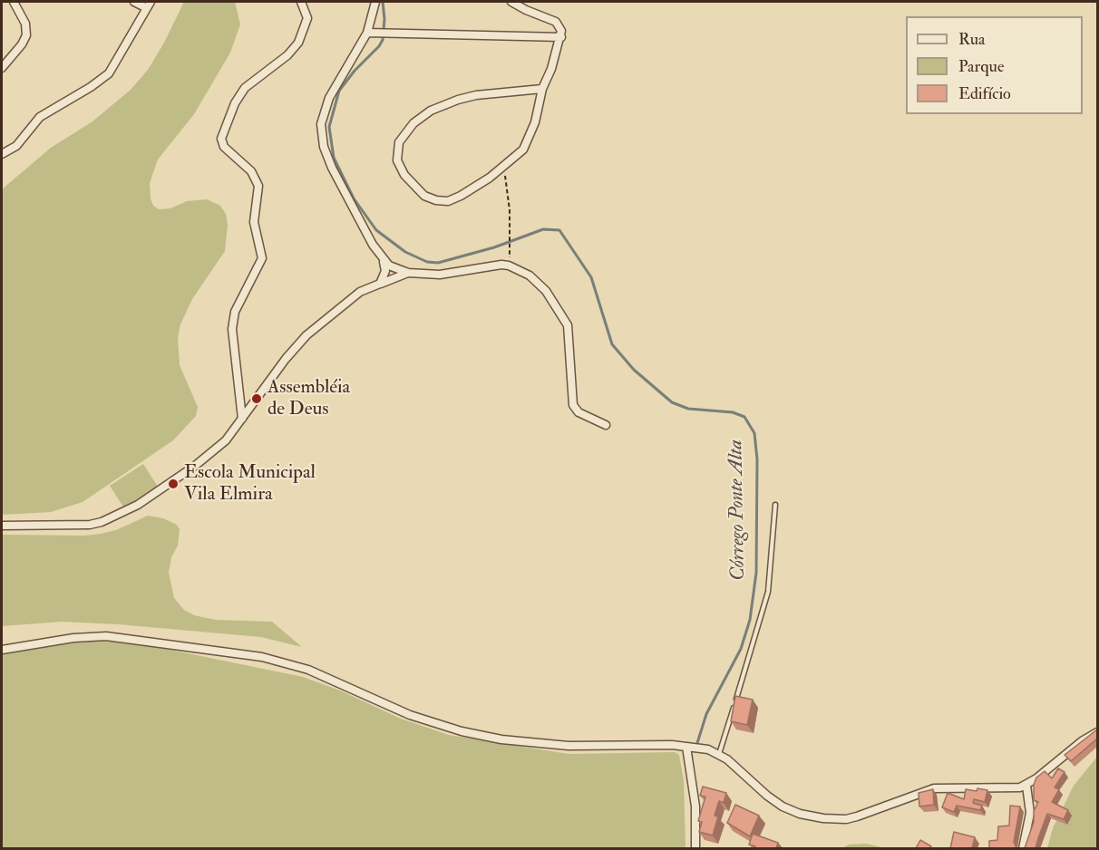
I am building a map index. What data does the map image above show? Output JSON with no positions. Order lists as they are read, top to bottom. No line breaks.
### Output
{"water":["Córrego Ponte Alta"],"places":["Assembléia de Deus","Escola Municipal Vila Elmira"],"legend":["Rua","Parque","Edifício"]}
